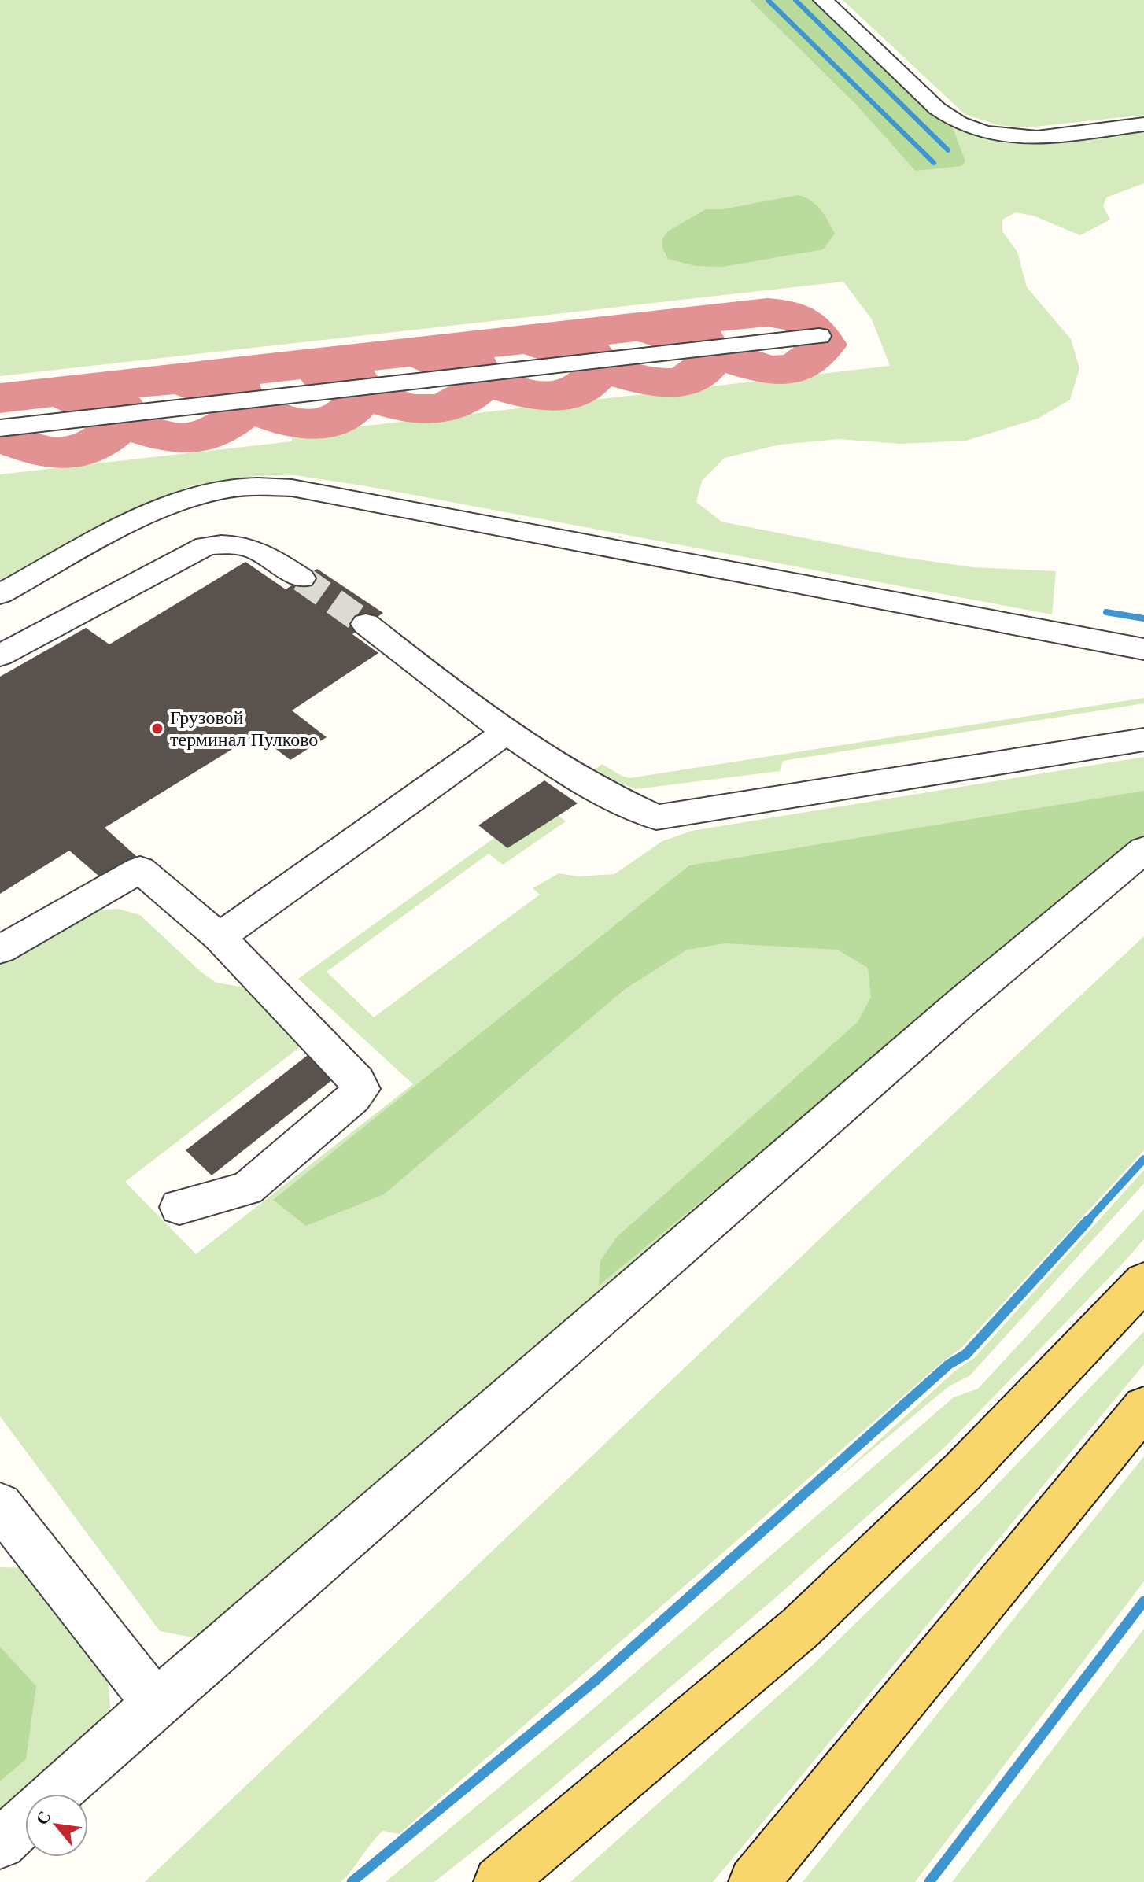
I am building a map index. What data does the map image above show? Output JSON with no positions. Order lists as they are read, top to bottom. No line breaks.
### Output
{"places":["Грузовой терминал Пулково"],"north":"top left"}
